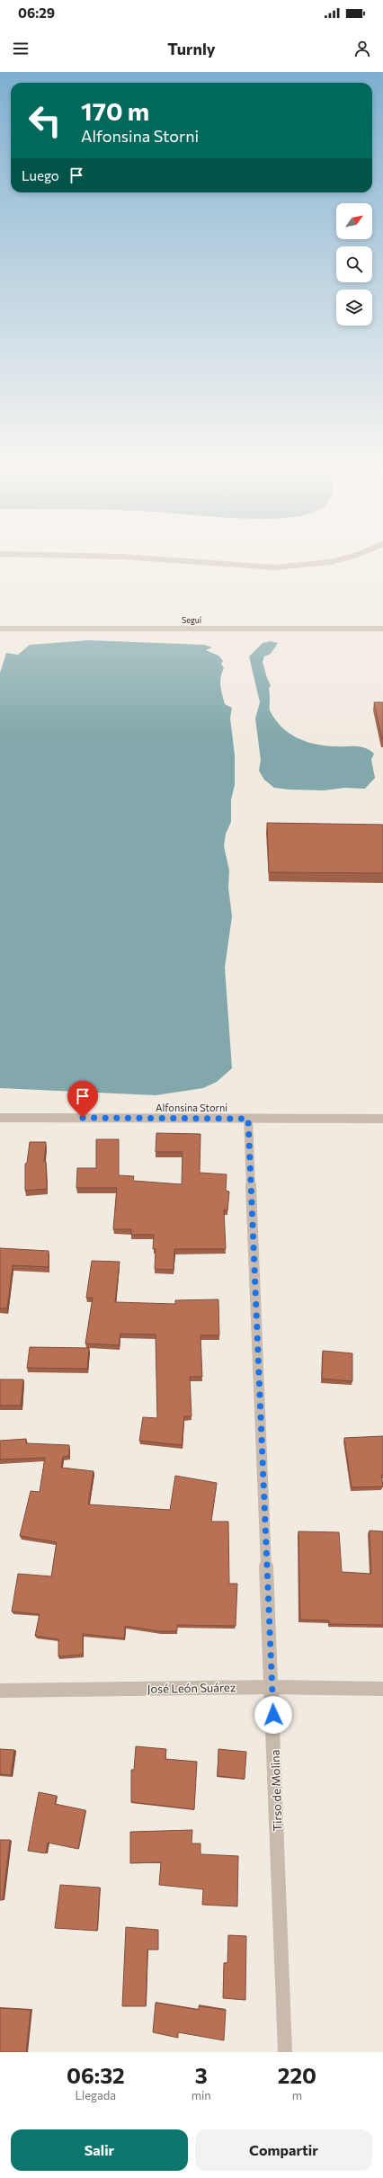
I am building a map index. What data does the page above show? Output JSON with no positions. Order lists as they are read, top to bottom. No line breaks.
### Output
{"streets":{"street":["Seguí","Alfonsina Storni","José León Suárez","Tirso de Molina"]},"crossings":[["Alfonsina Storni","Tirso de Molina"],["José León Suárez","Tirso de Molina"]],"north":"top right","page":{"status":"06:29","header":"Turnly","turn":["170 m","Alfonsina Storni"],"then":"Luego","eta":["06:32","Llegada","3","min","220","m"],"buttons":["Salir","Compartir"]}}
